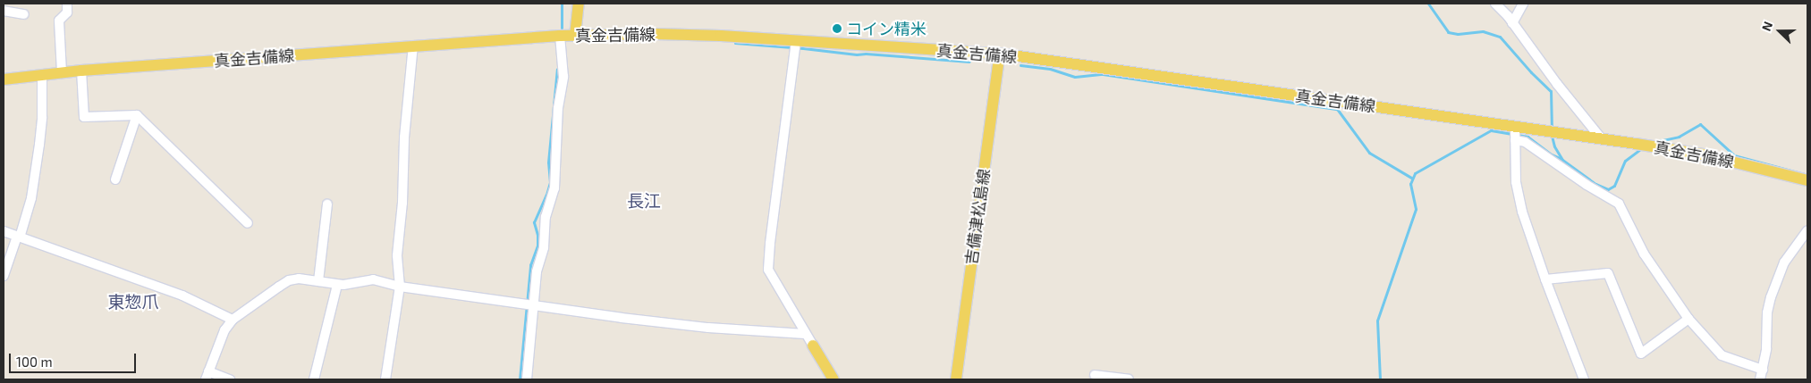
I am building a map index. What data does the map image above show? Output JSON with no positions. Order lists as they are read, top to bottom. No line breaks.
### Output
{"streets":{"main road":["真金吉備線","吉備津松島線"]},"crossings":[["真金吉備線","吉備津松島線"]],"districts":["長江","東惣爪"],"places":["コイン精米"],"scale_bar":"100 m","north":"left"}
